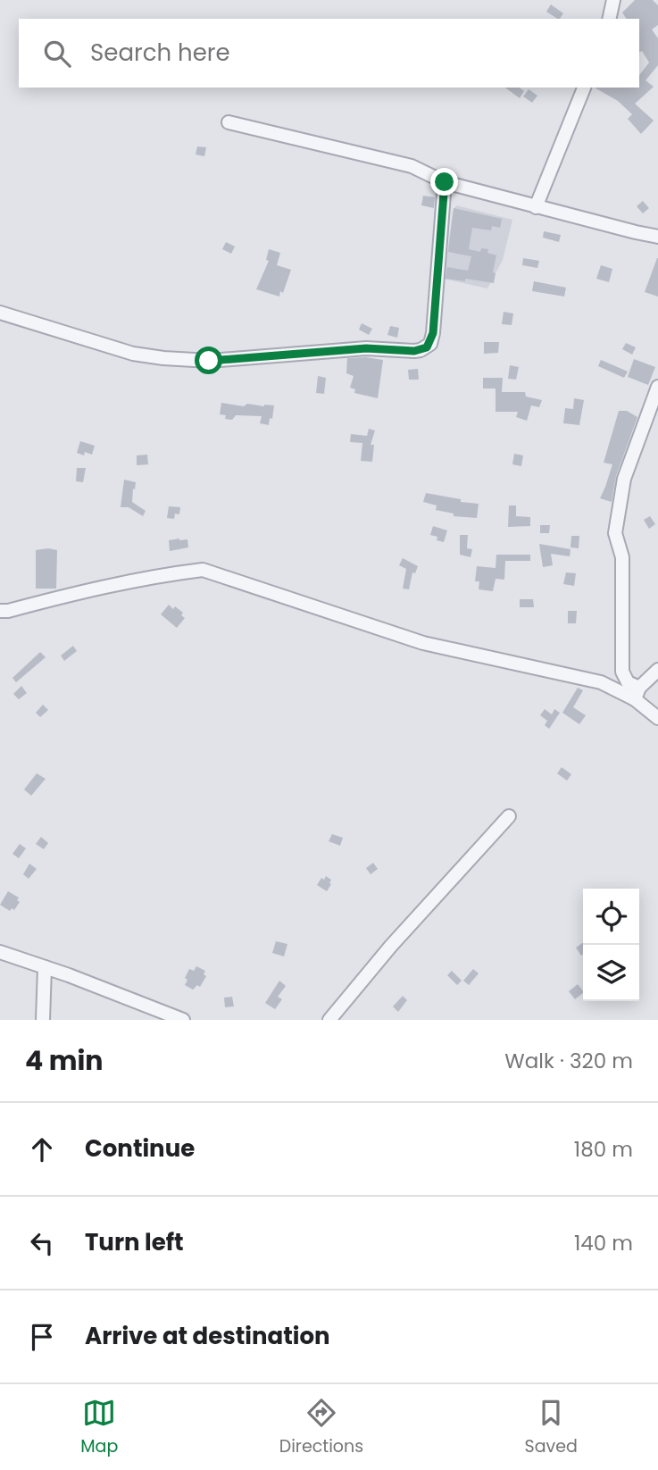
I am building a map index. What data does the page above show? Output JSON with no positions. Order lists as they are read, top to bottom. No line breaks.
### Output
{"page":{"search":"Search here","heading":["4 min","Walk · 320 m"],"list":[["Continue","180 m"],["Turn left","140 m"],"Arrive at destination"],"nav":["Map","Directions","Saved"]}}
